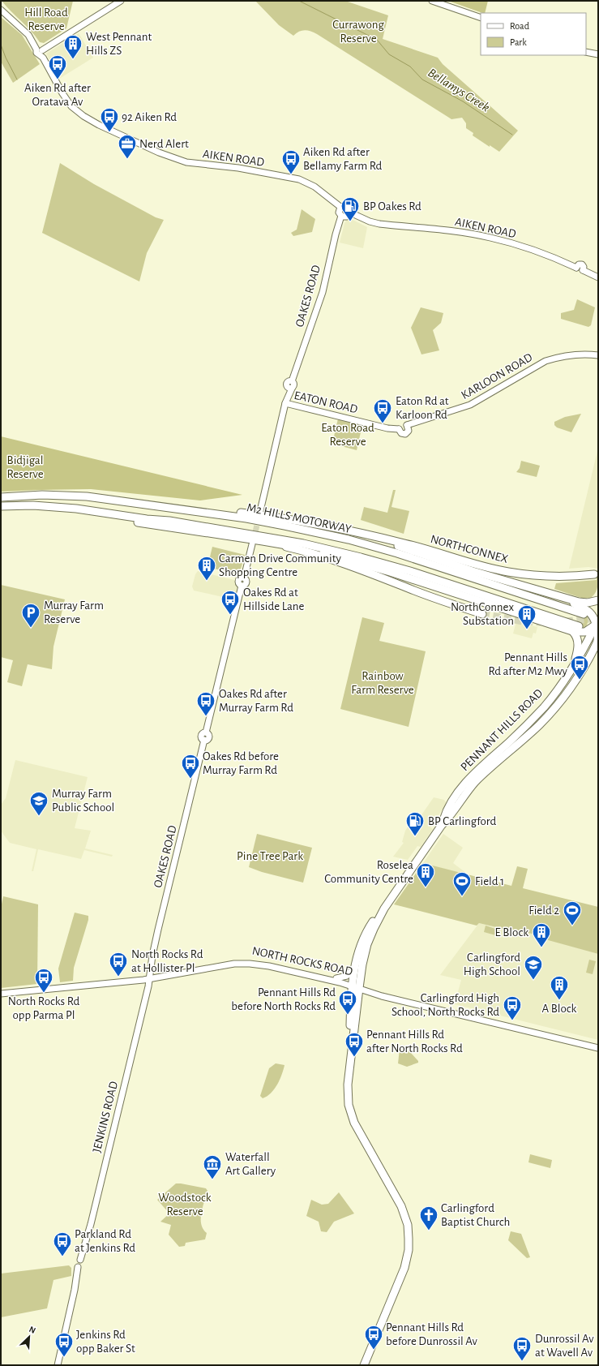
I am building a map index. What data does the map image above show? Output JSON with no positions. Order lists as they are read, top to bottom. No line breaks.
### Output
{"streets":{"highway":["M2 HILLS MOTORWAY","NORTHCONNEX","PENNANT HILLS ROAD"],"main road":["AIKEN ROAD","OAKES ROAD","KARLOON ROAD","EATON ROAD","NORTH ROCKS ROAD","JENKINS ROAD"]},"crossings":[["AIKEN ROAD","OAKES ROAD"],["OAKES ROAD","EATON ROAD"],["OAKES ROAD","NORTH ROCKS ROAD"],["OAKES ROAD","JENKINS ROAD"],["KARLOON ROAD","EATON ROAD"],["PENNANT HILLS ROAD","NORTH ROCKS ROAD"],["NORTH ROCKS ROAD","JENKINS ROAD"]],"water":["Bellamys Creek"],"parks":["Hill Road Reserve","Currawong Reserve","Eaton Road Reserve","Bidjigal Reserve","Rainbow Farm Reserve","Pine Tree Park","Woodstock Reserve"],"places":{"building":["West Pennant Hills ZS","Carmen Drive Community Shopping Centre","NorthConnex Substation","Roselea Community Centre","E Block","A Block"],"bus stop":["Aiken Rd after Oratava Av","92 Aiken Rd","Aiken Rd after Bellamy Farm Rd","Eaton Rd at Karloon Rd","Oakes Rd at Hillside Lane","Pennant Hills Rd after M2 Mwy","Oakes Rd after Murray Farm Rd","Oakes Rd before Murray Farm Rd","North Rocks Rd at Hollister Pl","North Rocks Rd opp Parma Pl","Pennant Hills Rd before North Rocks Rd","Carlingford High School, North Rocks Rd","Pennant Hills Rd after North Rocks Rd","Parkland Rd at Jenkins Rd","Pennant Hills Rd before Dunrossil Av","Jenkins Rd opp Baker St","Dunrossil Av at Wavell Av"],"office":["Nerd Alert"],"fuel station":["BP Oakes Rd","BP Carlingford"],"parking":["Murray Farm Reserve"],"school or university":["Murray Farm Public School","Carlingford High School"],"sports":["Field 1","Field 2"],"museum":["Waterfall Art Gallery"],"church":["Carlingford Baptist Church"]},"legend":["Road","Park"],"north":"top right"}
